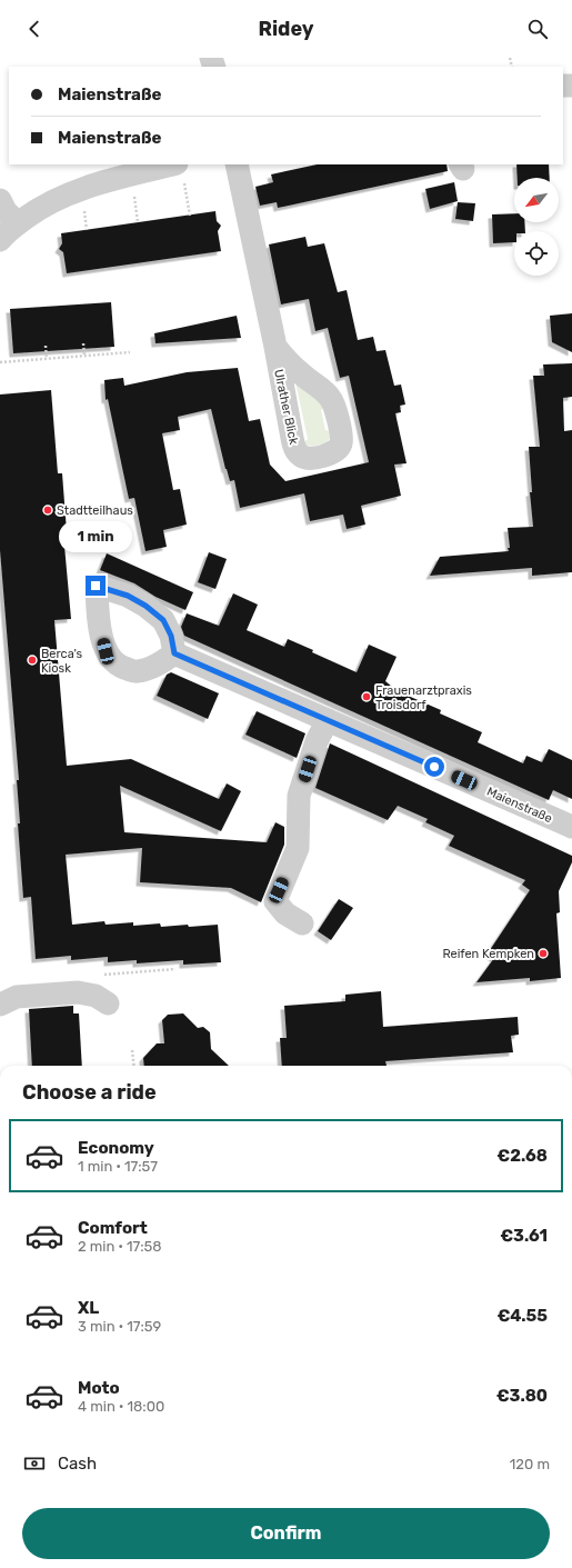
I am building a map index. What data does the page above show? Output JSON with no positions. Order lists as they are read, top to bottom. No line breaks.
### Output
{"streets":{"street":["Maienstraße"]},"places":["Stadtteilhaus","Berca's Kiosk","Frauenarztpraxis Troisdorf","Reifen Kempken"],"north":"bottom left","page":{"header":"Ridey","banner":["Maienstraße","Maienstraße"],"bubble":"1 min","heading":"Choose a ride","list":[{"name":"Economy","note":"1 min · 17:57","value":"€2.68"},{"name":"Comfort","note":"2 min · 17:58","value":"€3.61"},{"name":"XL","note":"3 min · 17:59","value":"€4.55"},{"name":"Moto","note":"4 min · 18:00","value":"€3.80"}],"pay":["Cash","120 m"],"buttons":"Confirm"}}
